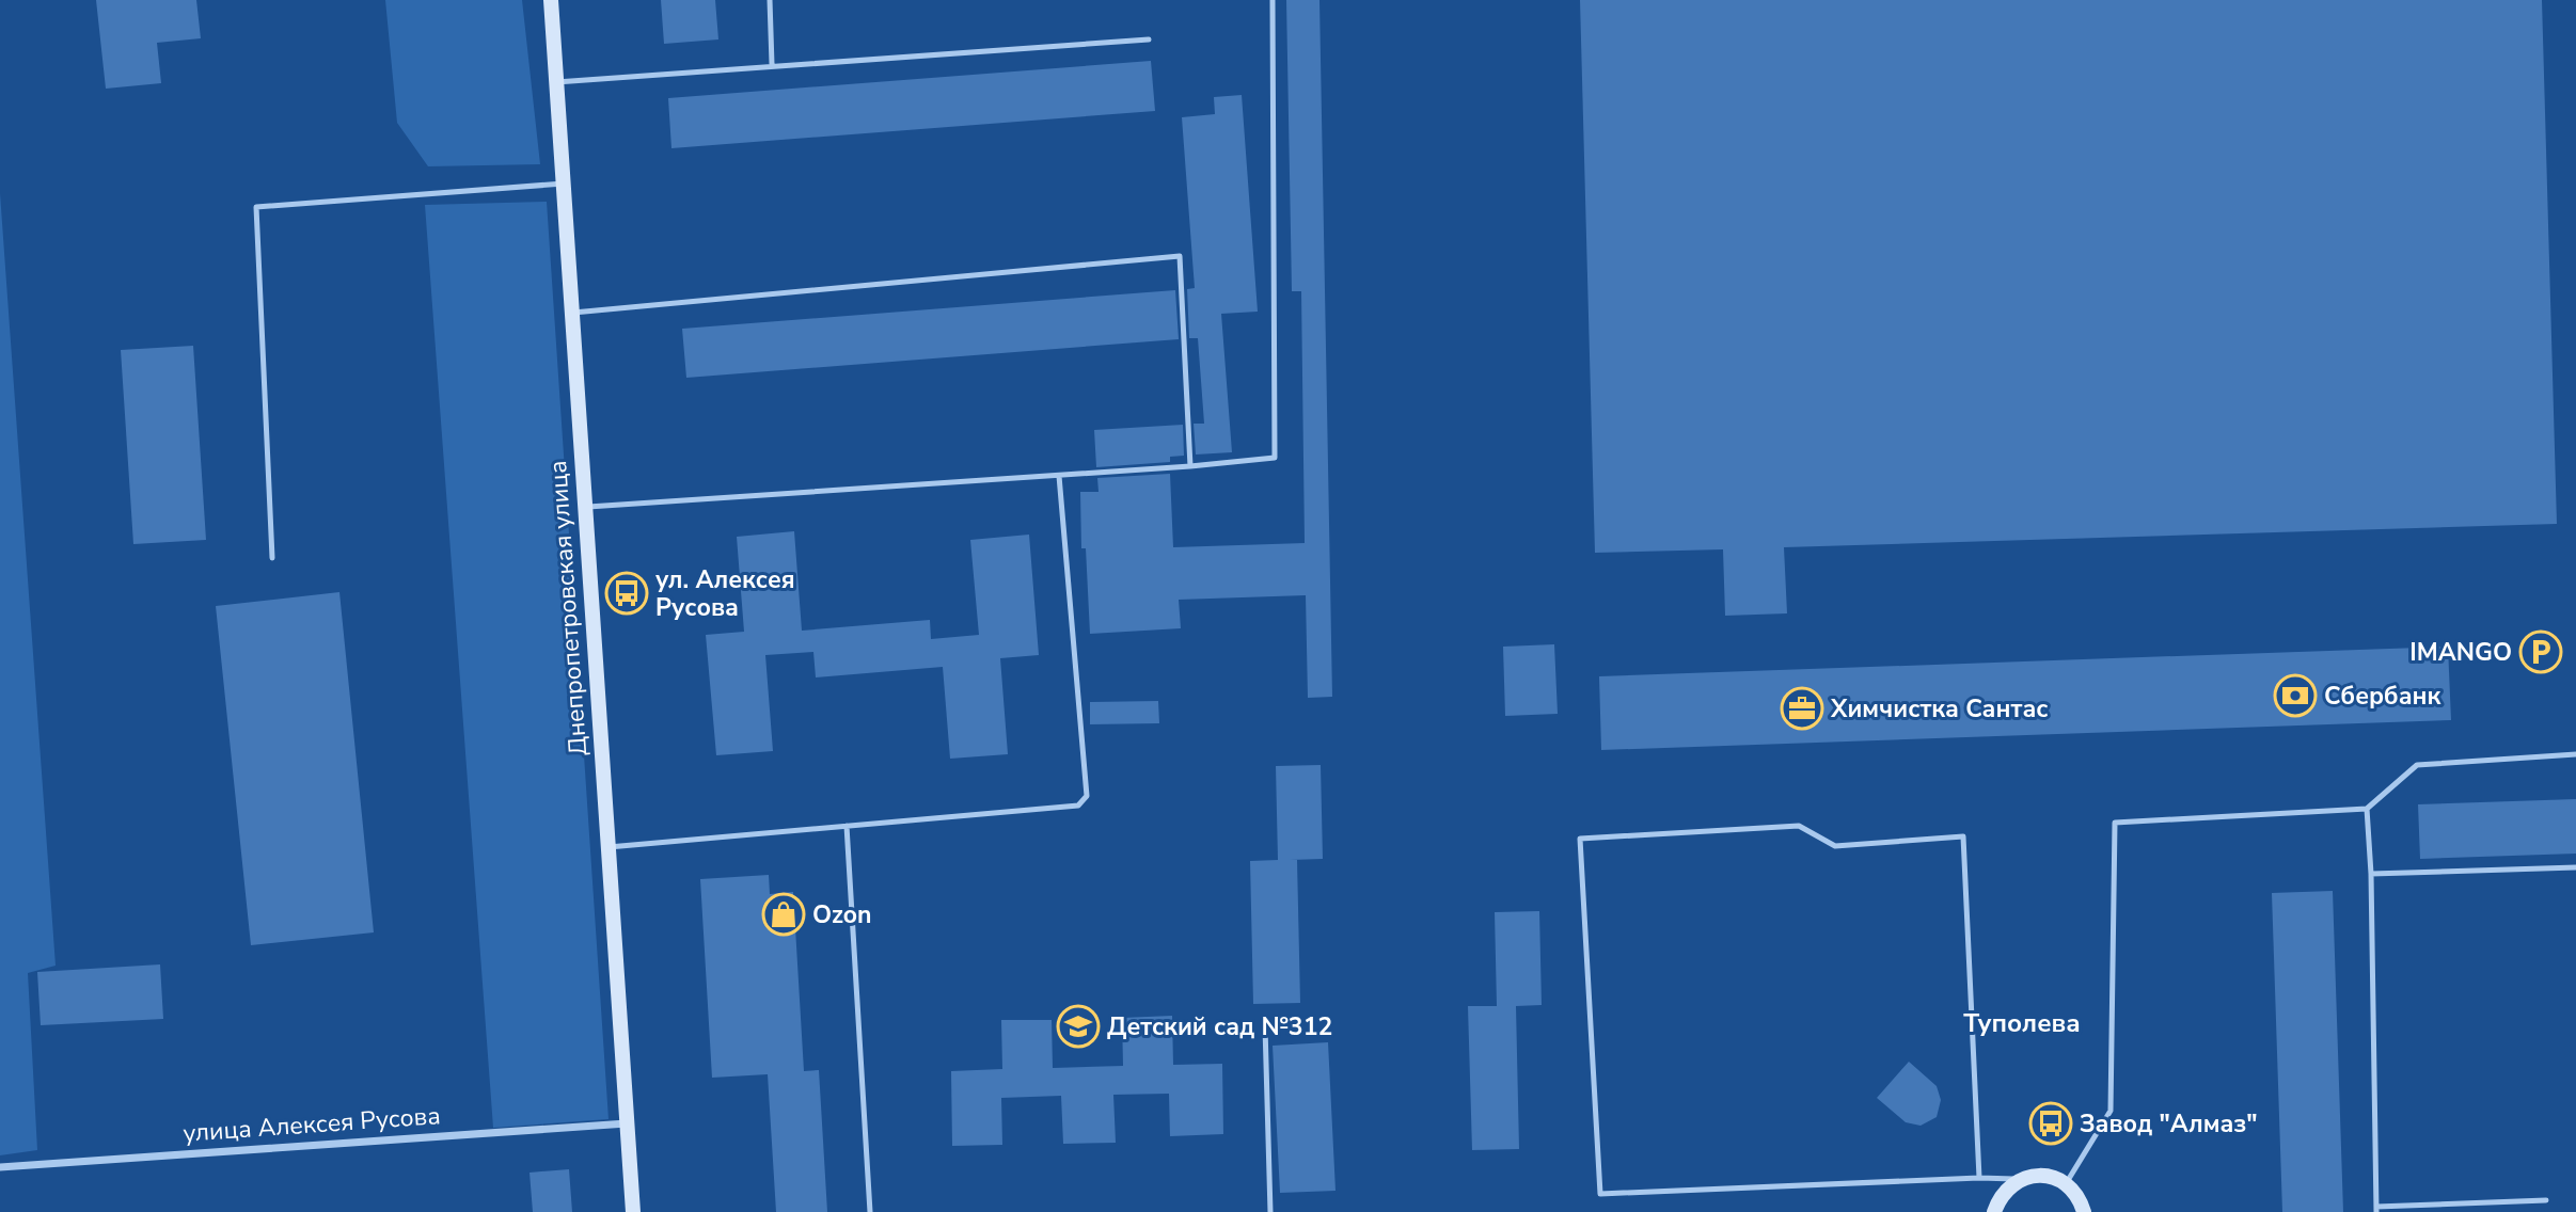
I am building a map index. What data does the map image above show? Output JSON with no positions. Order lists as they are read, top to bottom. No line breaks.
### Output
{"streets":{"street":["Днепропетровская улица","улица Алексея Русова"]},"crossings":[["Днепропетровская улица","улица Алексея Русова"]],"districts":["Туполева"],"places":{"bus stop":["ул. Алексея Русова","Завод \"Алмаз\""],"parking":["IMANGO"],"bank":["Сбербанк"],"office":["Химчистка Сантас"],"shop":["Ozon"],"school or university":["Детский сад №312"]}}
